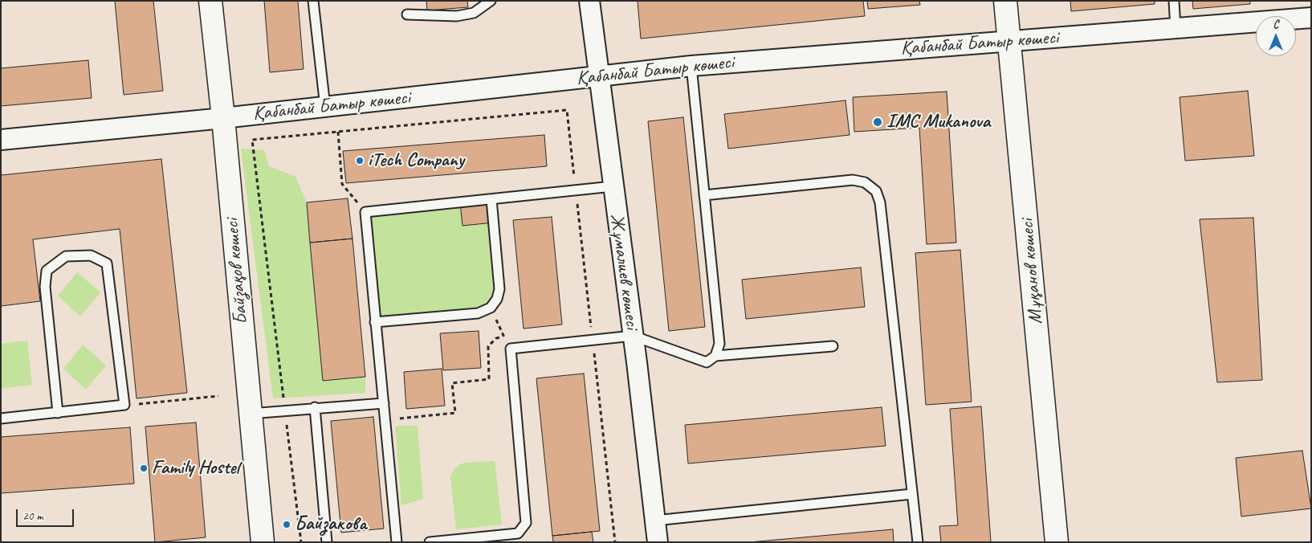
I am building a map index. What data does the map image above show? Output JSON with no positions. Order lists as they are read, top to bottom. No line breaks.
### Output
{"streets":{"street":["Қабанбай Батыр көшесі","Байзақов көшесі","Жұмалиев көшесі","Мұқанов көшесі"]},"crossings":[["Қабанбай Батыр көшесі","Байзақов көшесі"],["Қабанбай Батыр көшесі","Жұмалиев көшесі"],["Қабанбай Батыр көшесі","Мұқанов көшесі"]],"places":["IMC Mukanova","iTech Company","Family Hostel","Байзакова"],"scale_bar":"20 m","north":"top"}
